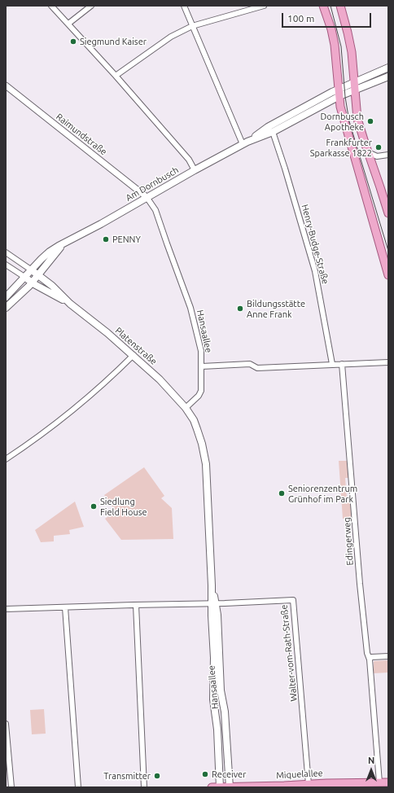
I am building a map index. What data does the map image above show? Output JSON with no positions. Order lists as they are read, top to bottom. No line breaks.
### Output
{"streets":{"main road":["Am Dornbusch","Hansaallee","Platenstraße","Miquelallee"],"street":["Raimundstraße","Henry-Budge-Straße","Edingerweg","Walter-vom-Rath-Straße"]},"crossings":[["Raimundstraße","Am Dornbusch"],["Raimundstraße","Hansaallee"],["Am Dornbusch","Henry-Budge-Straße"],["Am Dornbusch","Hansaallee"],["Am Dornbusch","Platenstraße"],["Hansaallee","Platenstraße"],["Hansaallee","Walter-vom-Rath-Straße"],["Hansaallee","Miquelallee"],["Edingerweg","Miquelallee"],["Walter-vom-Rath-Straße","Miquelallee"]],"places":["Siegmund Kaiser","Dornbusch Apotheke","Frankfurter Sparkasse 1822","PENNY","Bildungsstätte Anne Frank","Seniorenzentrum Grünhof im Park","Siedlung Field House","Receiver","Transmitter"],"scale_bar":"100 m","north":"top"}
